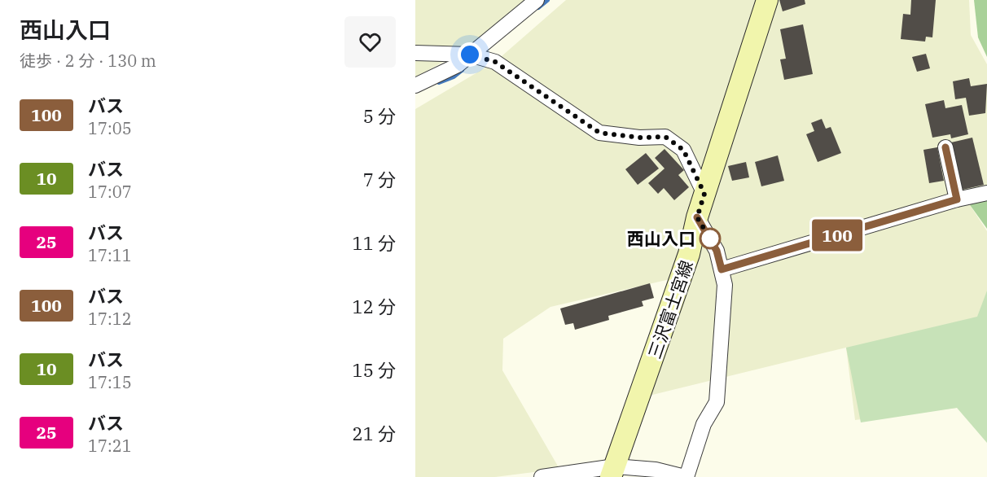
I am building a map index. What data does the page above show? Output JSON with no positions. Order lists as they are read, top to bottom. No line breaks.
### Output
{"streets":{"main road":["三沢富士宮線"]},"places":["西山入口"],"lines":["bus line 100"],"page":{"heading":["西山入口","徒歩 · 2 分 · 130 m"],"on_map":"100","list":[{"mark":"100","name":"バス","note":"17:05","value":"5 分"},{"mark":"10","name":"バス","note":"17:07","value":"7 分"},{"mark":"25","name":"バス","note":"17:11","value":"11 分"},{"mark":"100","name":"バス","note":"17:12","value":"12 分"},{"mark":"10","name":"バス","note":"17:15","value":"15 分"},{"mark":"25","name":"バス","note":"17:21","value":"21 分"}]}}
